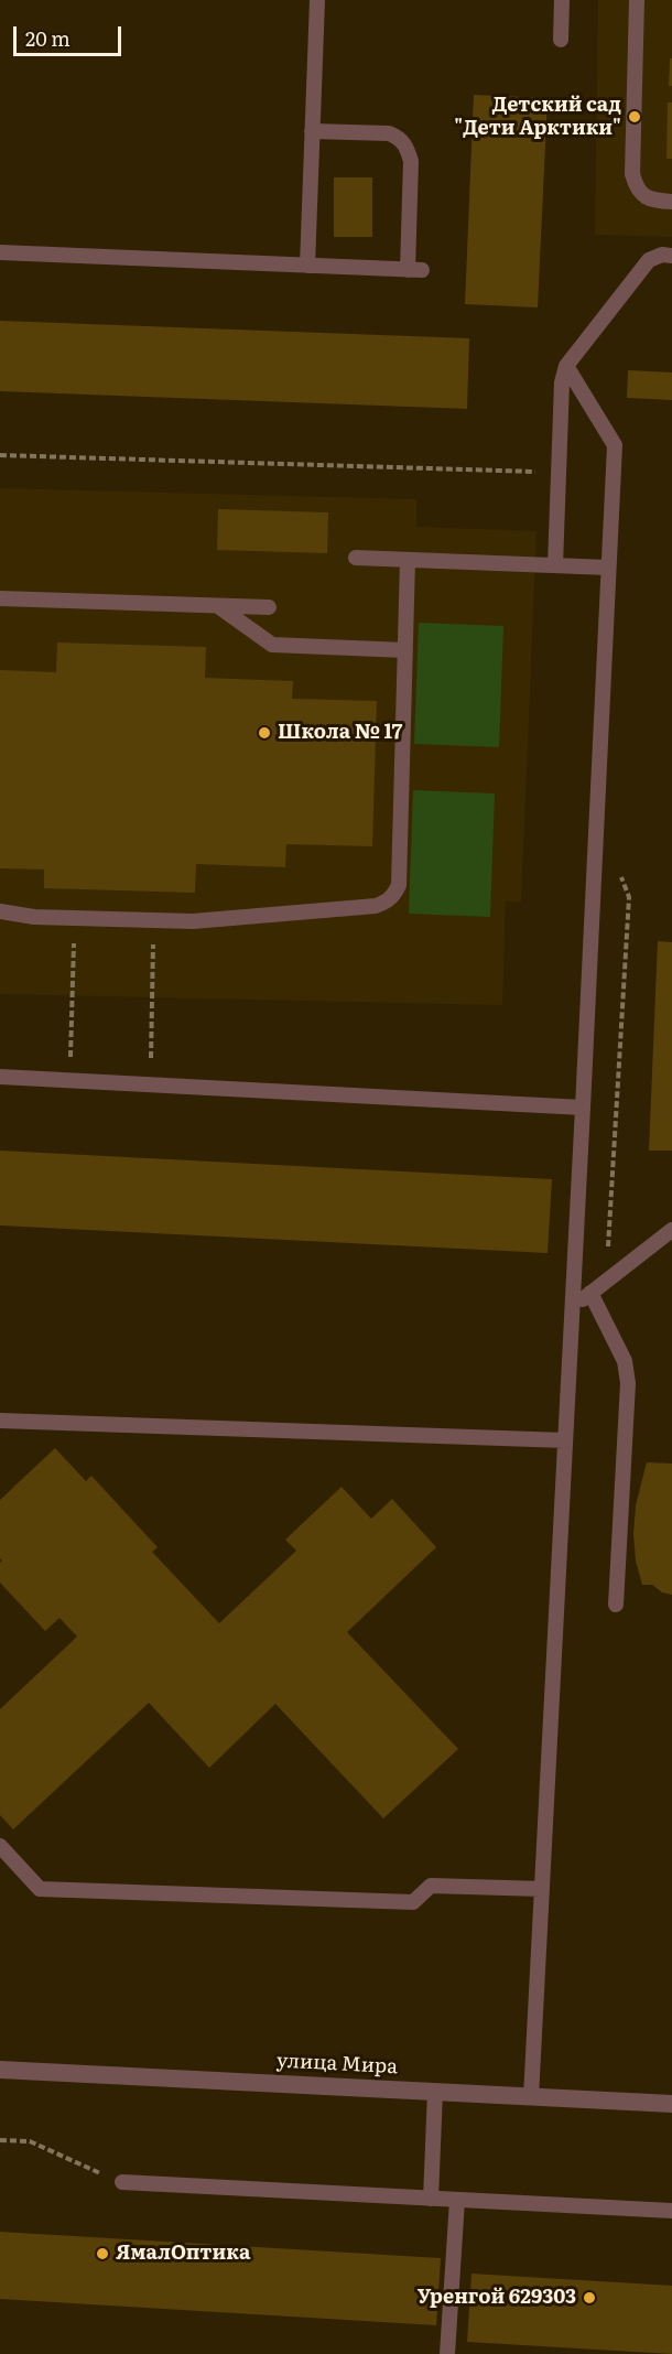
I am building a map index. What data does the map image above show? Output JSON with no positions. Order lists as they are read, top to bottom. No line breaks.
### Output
{"streets":{"street":["улица Мира"]},"places":["Детский сад \"Дети Арктики\"","Школа № 17","ЯмалОптика","Уренгой 629303"],"scale_bar":"20 m"}
